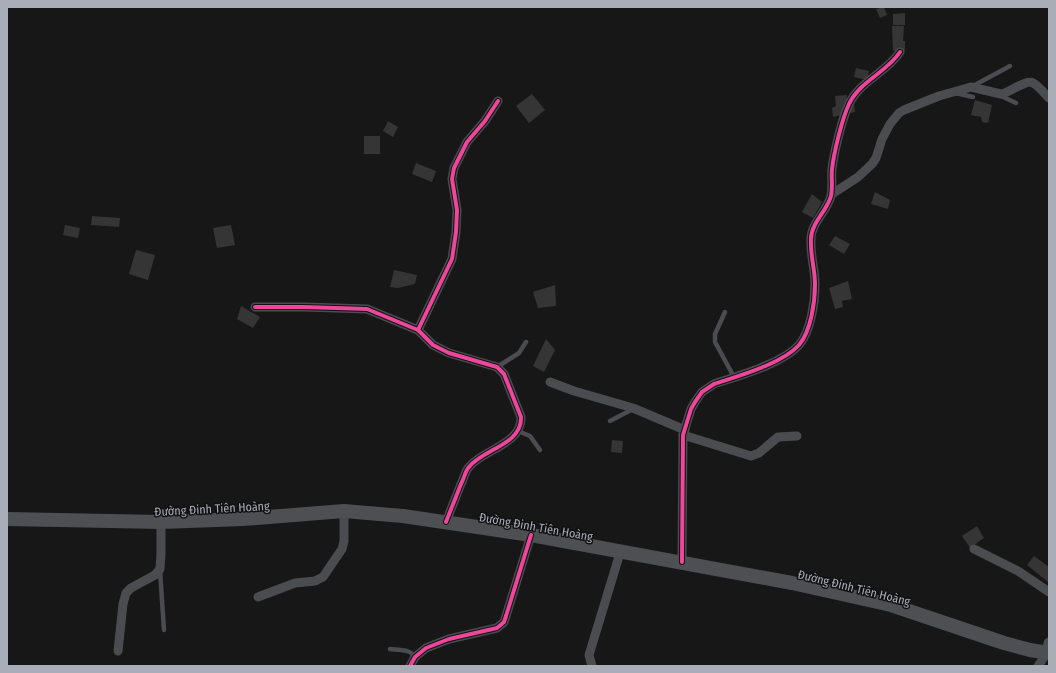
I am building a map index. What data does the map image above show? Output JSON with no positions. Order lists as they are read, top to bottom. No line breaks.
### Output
{"streets":{"main road":["Đường Đinh Tiên Hoàng"]}}
